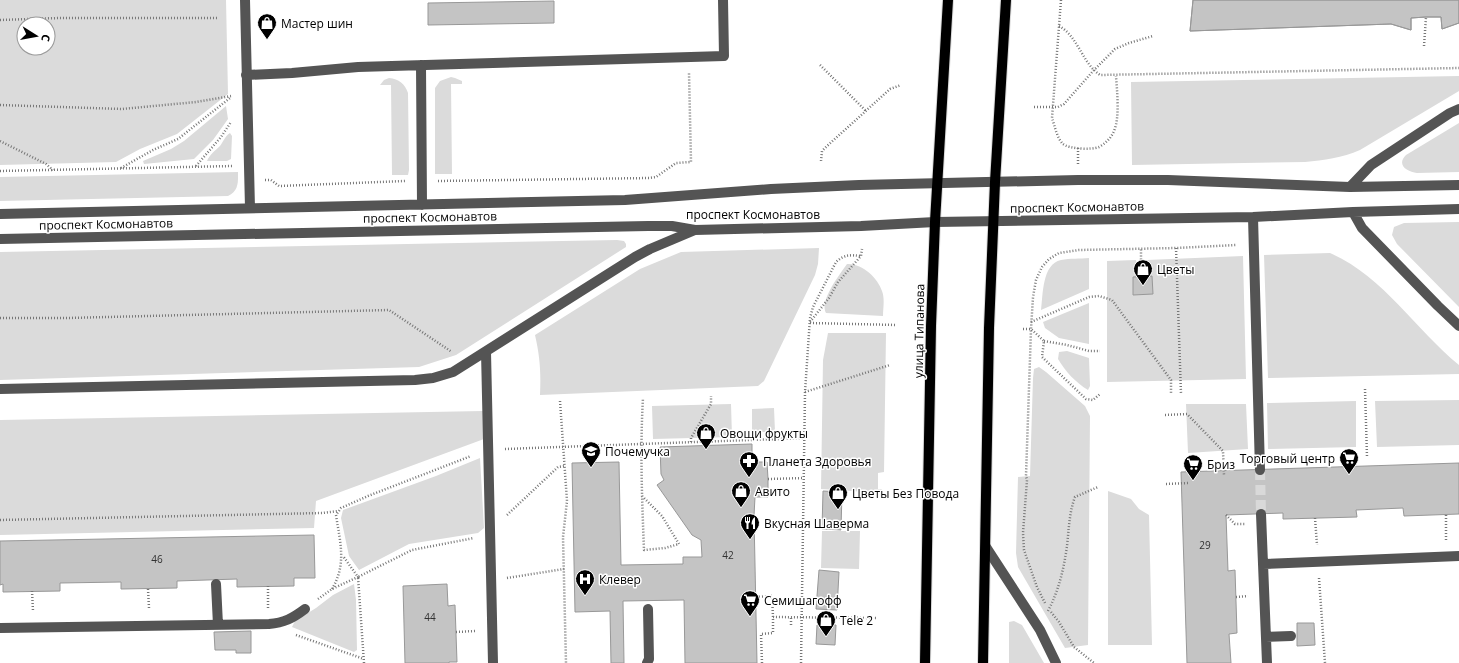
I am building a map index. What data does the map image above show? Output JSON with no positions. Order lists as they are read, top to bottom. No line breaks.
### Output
{"streets":{"main road":["улица Типанова"],"street":["проспект Космонавтов"]},"crossings":[["проспект Космонавтов","улица Типанова"]],"places":{"shop":["Мастер шин","Цветы","Овощи фрукты","Авито","Цветы Без Повода","Tele 2"],"school or university":["Почемучка"],"supermarket":["Торговый центр","Бриз","Семишагофф"],"pharmacy":["Планета Здоровья"],"restaurant":["Вкусная Шаверма"],"hospital":["Клевер"]},"house_numbers":["29","42","46","44"],"north":"right"}
